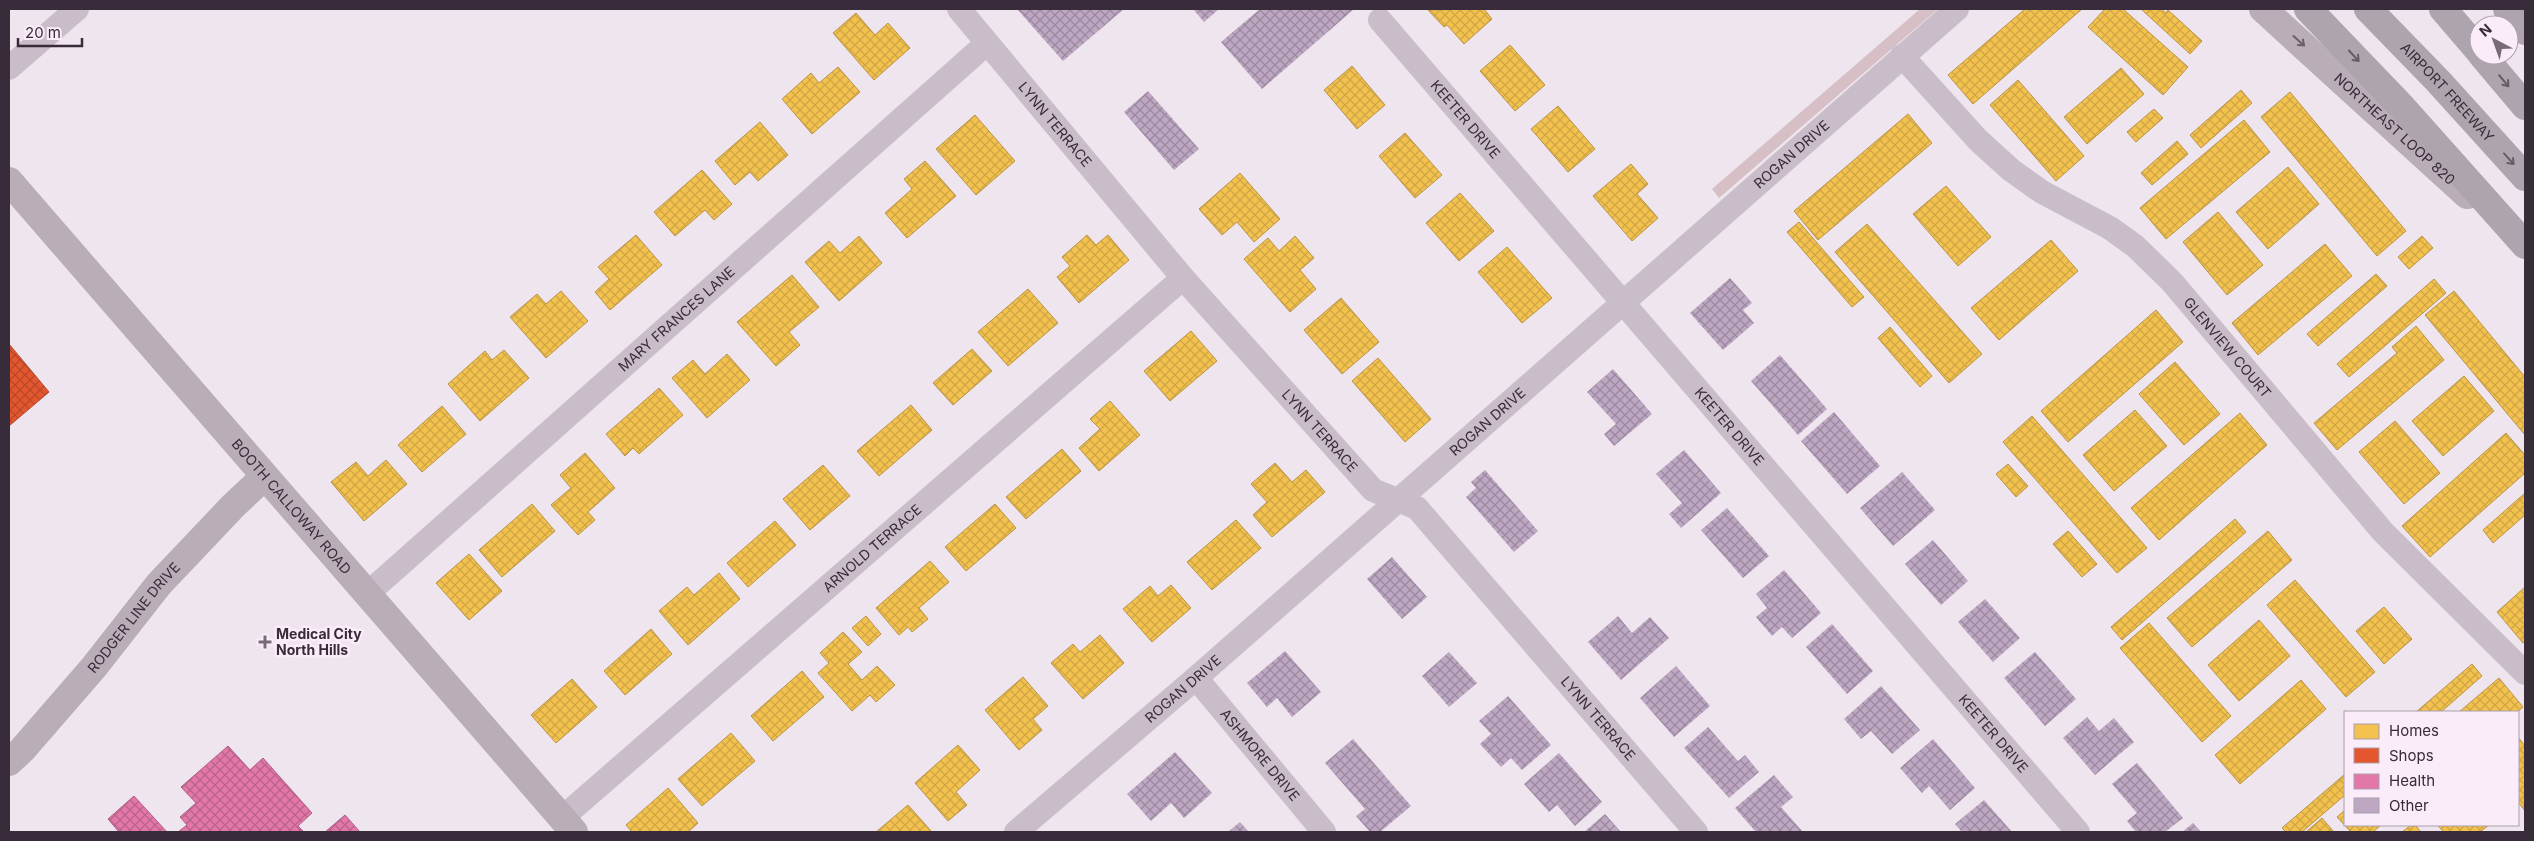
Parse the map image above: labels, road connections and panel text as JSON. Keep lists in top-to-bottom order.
{
  "streets": {
    "highway": ["AIRPORT FREEWAY"],
    "street": [
      "KEETER DRIVE",
      "LYNN TERRACE",
      "NORTHEAST LOOP 820",
      "ROGAN DRIVE",
      "MARY FRANCES LANE",
      "GLENVIEW COURT",
      "BOOTH CALLOWAY ROAD",
      "ARNOLD TERRACE",
      "RODGER LINE DRIVE",
      "ASHMORE DRIVE"
    ]
  },
  "crossings": [
    ["KEETER DRIVE", "ROGAN DRIVE"],
    ["LYNN TERRACE", "ROGAN DRIVE"],
    ["LYNN TERRACE", "MARY FRANCES LANE"],
    ["LYNN TERRACE", "ARNOLD TERRACE"],
    ["ROGAN DRIVE", "GLENVIEW COURT"],
    ["ROGAN DRIVE", "ASHMORE DRIVE"],
    ["MARY FRANCES LANE", "BOOTH CALLOWAY ROAD"],
    ["BOOTH CALLOWAY ROAD", "ARNOLD TERRACE"],
    ["BOOTH CALLOWAY ROAD", "RODGER LINE DRIVE"]
  ],
  "one_way": ["NORTHEAST LOOP 820"],
  "places": {
    "health": ["Medical City North Hills"]
  },
  "legend": [
    "Homes",
    "Shops",
    "Health",
    "Other"
  ],
  "scale_bar": "20 m",
  "north": "top left"
}
